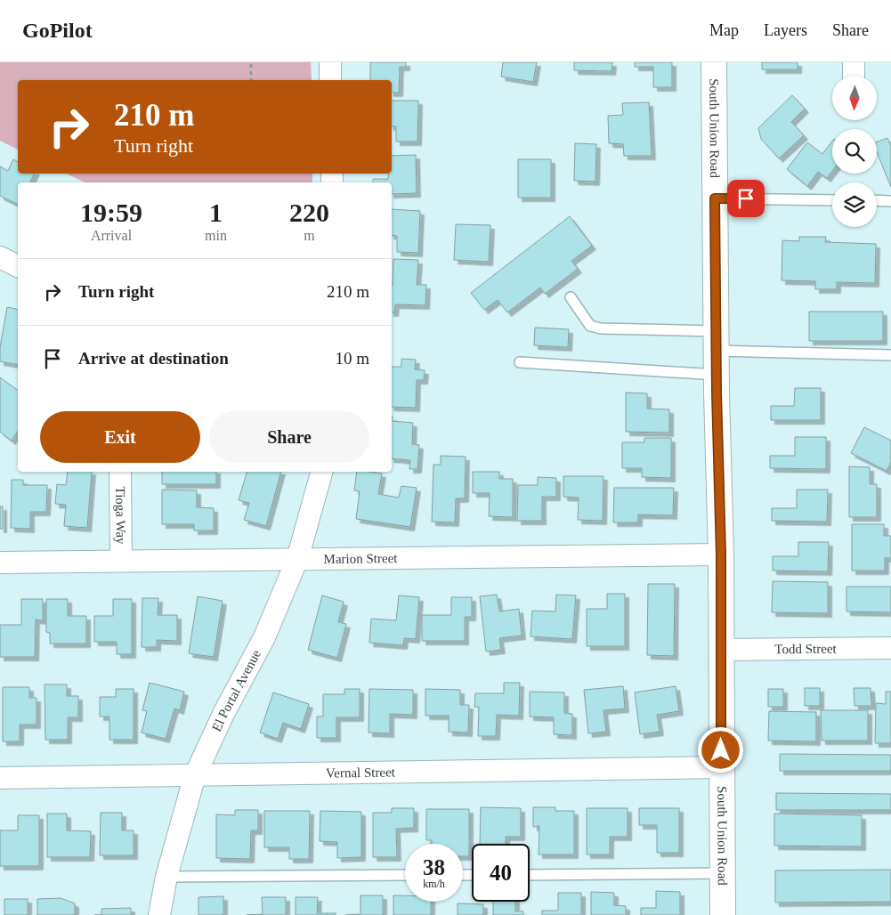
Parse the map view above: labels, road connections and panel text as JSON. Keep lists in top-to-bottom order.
{
  "streets": {
    "street": [
      "South Union Road",
      "Tioga Way",
      "Marion Street",
      "Todd Street",
      "El Portal Avenue",
      "Vernal Street"
    ]
  },
  "crossings": [
    ["South Union Road", "Marion Street"],
    ["South Union Road", "Todd Street"],
    ["South Union Road", "Vernal Street"],
    ["Tioga Way", "Marion Street"],
    ["Marion Street", "El Portal Avenue"],
    ["El Portal Avenue", "Vernal Street"]
  ],
  "north": "bottom",
  "page": {
    "header": "GoPilot",
    "nav": ["Map", "Layers", "Share"],
    "turn": ["210 m", "Turn right"],
    "eta": [
      "19:59",
      "Arrival",
      "1",
      "min",
      "220",
      "m"
    ],
    "list": [
      {
        "name": "Turn right",
        "value": "210 m"
      },
      {
        "name": "Arrive at destination",
        "value": "10 m"
      }
    ],
    "buttons": ["Exit", "Share"],
    "speed": "38 km/h",
    "limit": "40"
  }
}
